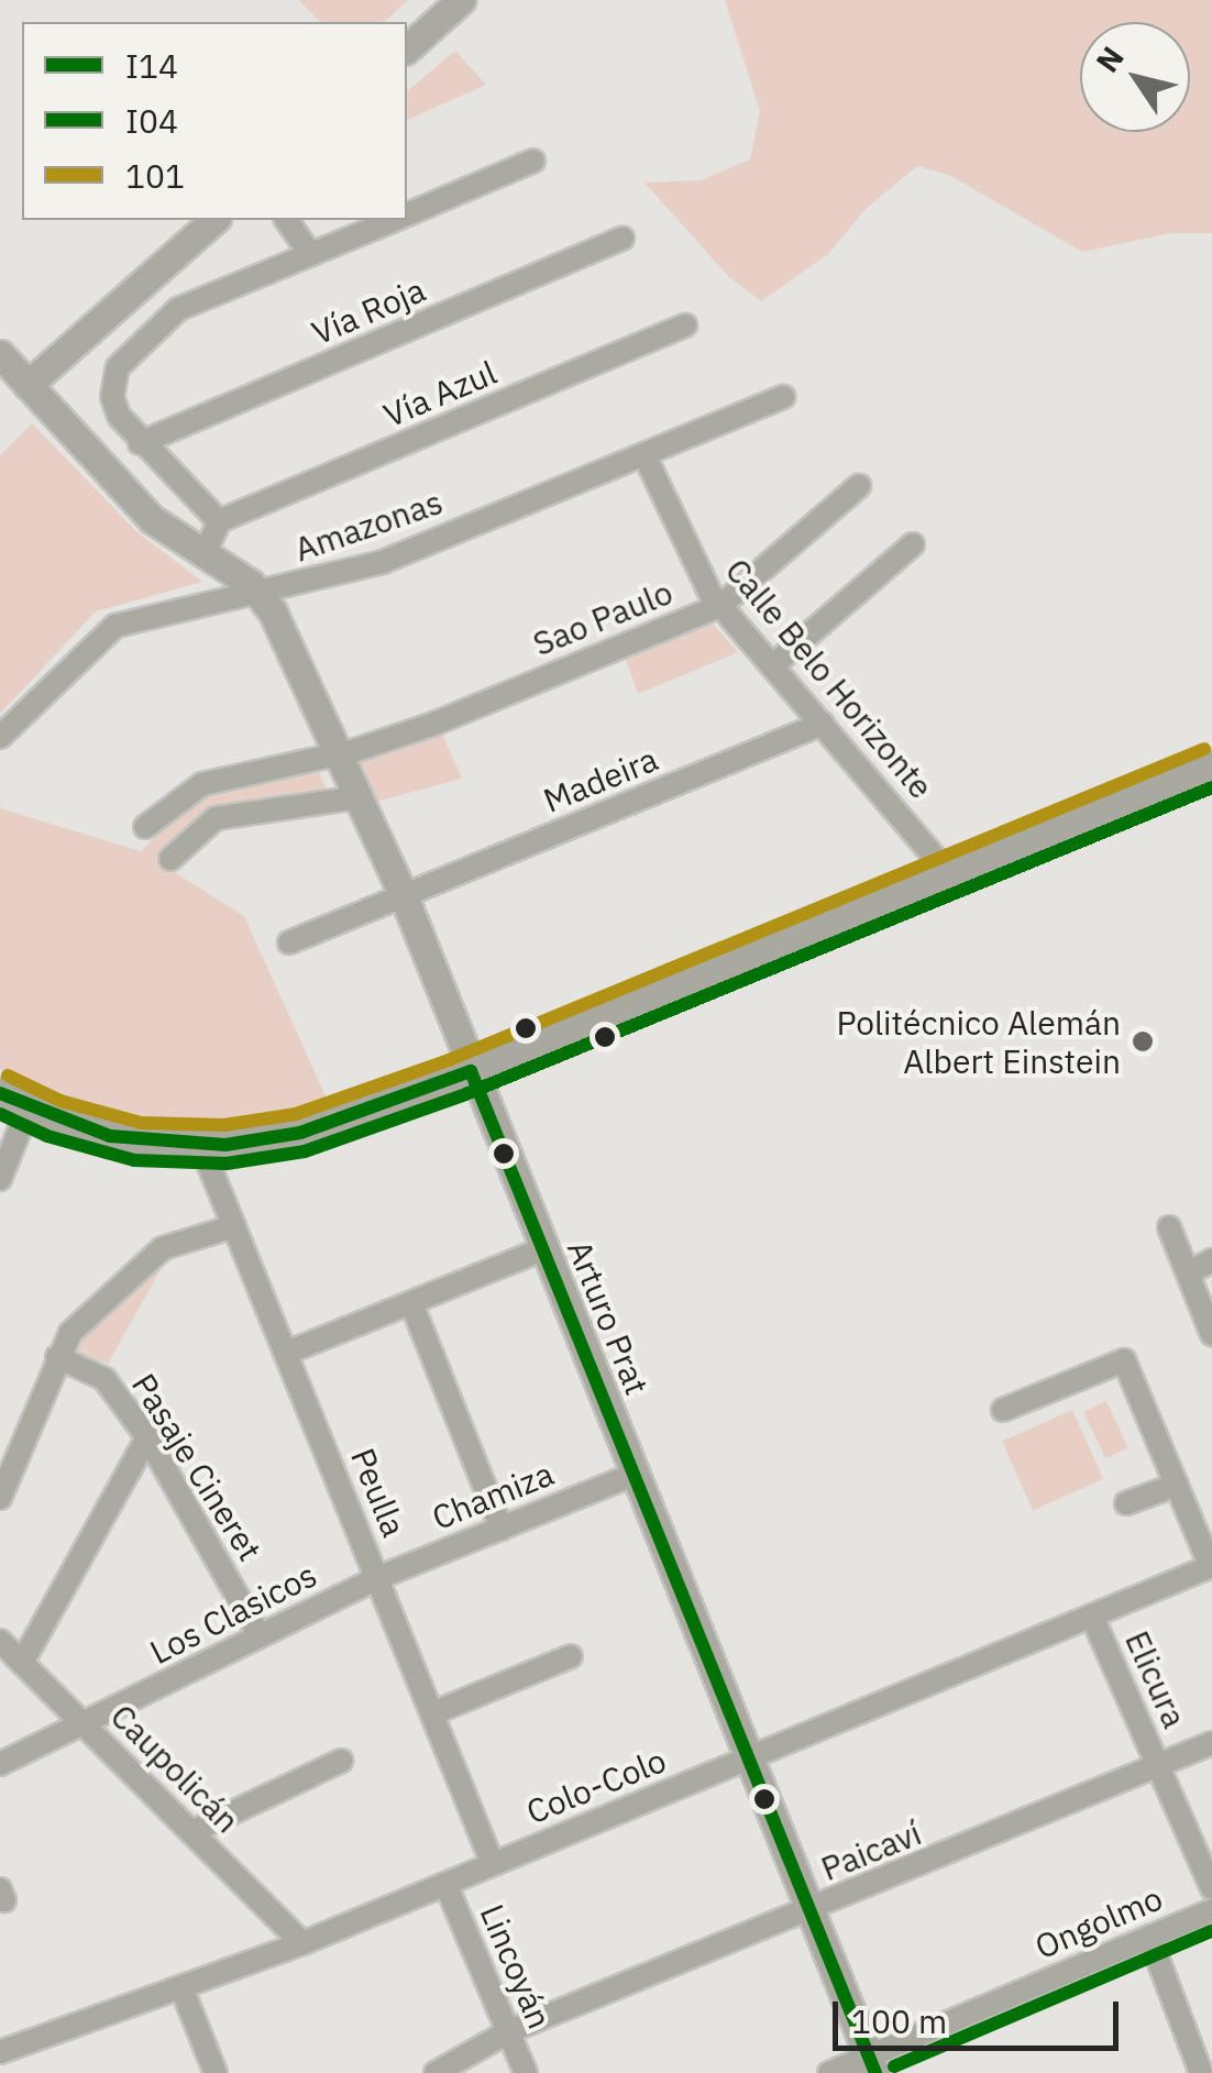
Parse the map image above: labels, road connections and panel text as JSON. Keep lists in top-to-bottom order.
{
  "streets": {
    "street": [
      "Vía Roja",
      "Vía Azul",
      "Amazonas",
      "Sao Paulo",
      "Calle Belo Horizonte",
      "Madeira",
      "Arturo Prat",
      "Pasaje Cineret",
      "Peulla",
      "Chamiza",
      "Los Clasicos",
      "Elicura",
      "Caupolicán",
      "Colo-Colo",
      "Paicaví",
      "Ongolmo",
      "Lincoyán"
    ]
  },
  "crossings": [
    ["Amazonas", "Calle Belo Horizonte"],
    ["Amazonas", "Arturo Prat"],
    ["Sao Paulo", "Calle Belo Horizonte"],
    ["Sao Paulo", "Arturo Prat"],
    ["Calle Belo Horizonte", "Madeira"],
    ["Madeira", "Arturo Prat"],
    ["Arturo Prat", "Chamiza"],
    ["Arturo Prat", "Colo-Colo"],
    ["Arturo Prat", "Paicaví"],
    ["Arturo Prat", "Ongolmo"],
    ["Pasaje Cineret", "Los Clasicos"],
    ["Peulla", "Chamiza"],
    ["Peulla", "Los Clasicos"],
    ["Peulla", "Colo-Colo"],
    ["Chamiza", "Los Clasicos"],
    ["Los Clasicos", "Caupolicán"],
    ["Elicura", "Colo-Colo"],
    ["Elicura", "Paicaví"],
    ["Caupolicán", "Colo-Colo"],
    ["Colo-Colo", "Lincoyán"],
    ["Paicaví", "Lincoyán"]
  ],
  "places": ["Politécnico Alemán Albert Einstein"],
  "lines": ["transit line 101", "transit line I04", "transit line I14"],
  "legend": ["I14", "I04", "101"],
  "scale_bar": "100 m",
  "north": "top left"
}
